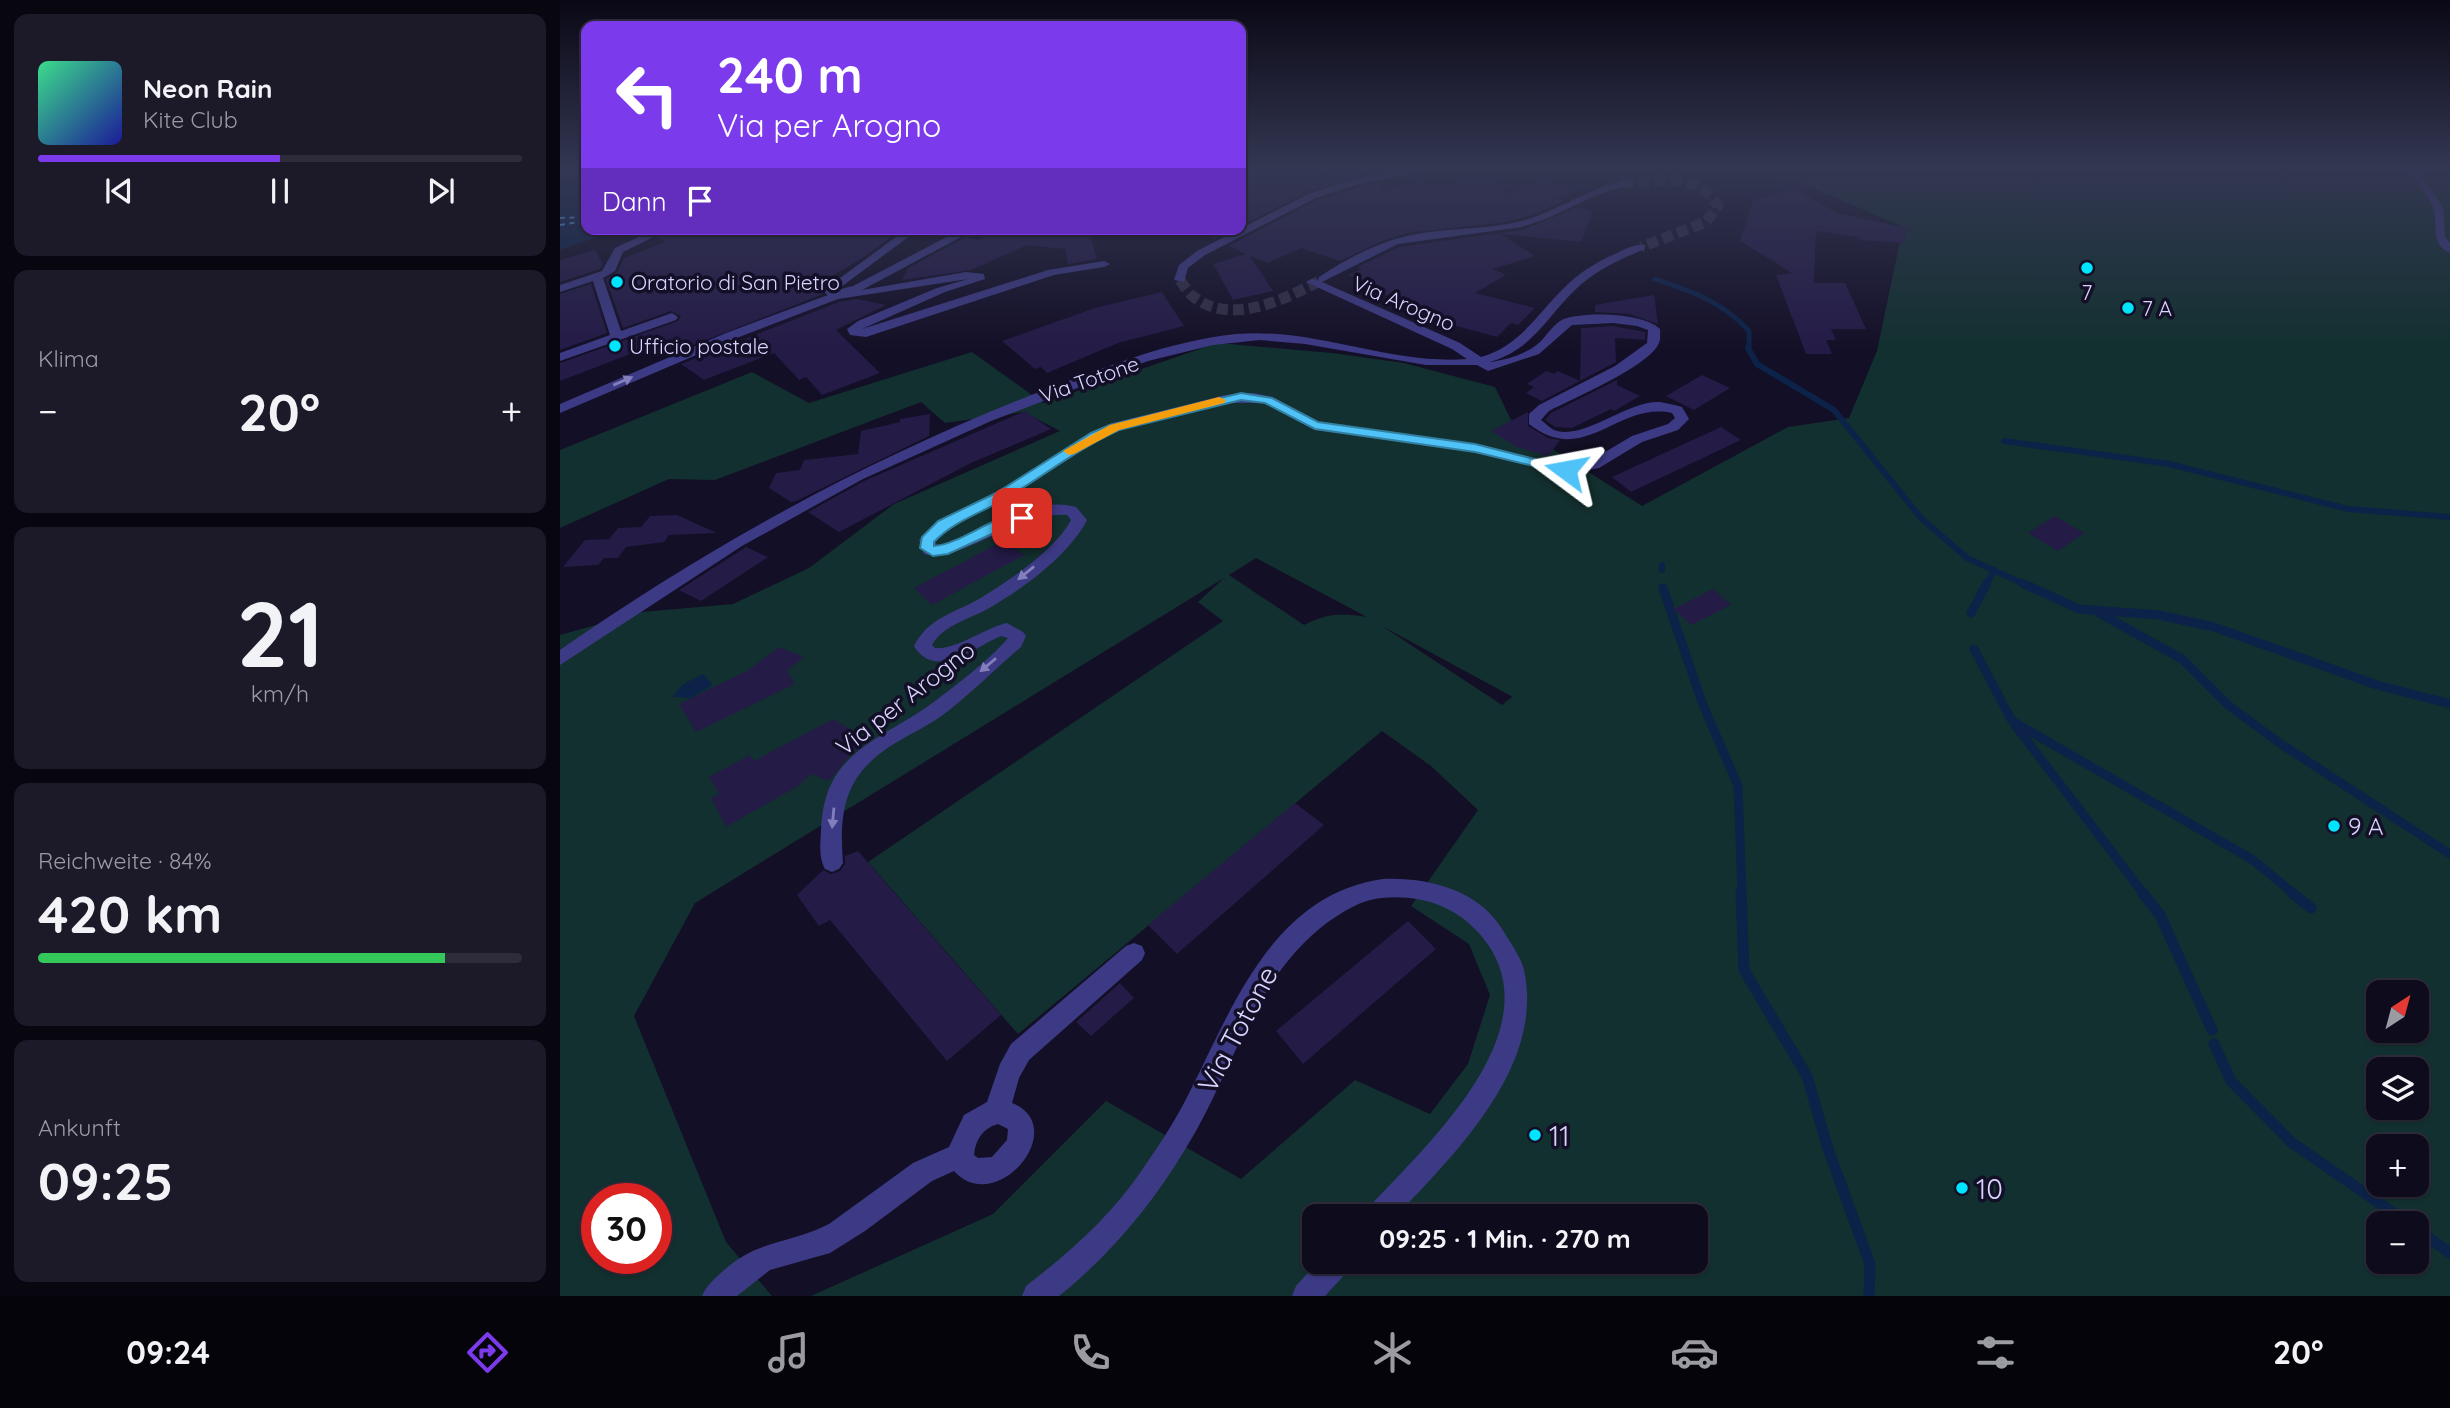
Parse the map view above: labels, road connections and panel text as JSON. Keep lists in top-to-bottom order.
{
  "streets": {
    "street": ["Via Arogno", "Via Totone", "Via per Arogno"]
  },
  "crossings": [
    ["Via Arogno", "Via Totone"],
    ["Via Arogno", "Via per Arogno"],
    ["Via Totone", "Via per Arogno"]
  ],
  "places": [
    "7",
    "Oratorio di San Pietro",
    "7 A",
    "Ufficio postale",
    "9 A",
    "11",
    "10"
  ],
  "north": "top right",
  "page": {
    "turn": ["240 m", "Via per Arogno"],
    "song": ["Neon Rain", "Kite Club"],
    "then": "Dann",
    "tile": [
      "Klima",
      ["21", "km/h"],
      ["Reichweite · 84%", "420 km"],
      ["Ankunft", "09:25"]
    ],
    "heat": ["−", "20°", "+"],
    "map_buttons": ["+", "−"],
    "limit": "30",
    "trip": "09:25 · 1 Min. · 270 m",
    "tabs": ["09:24", "20°"]
  }
}
